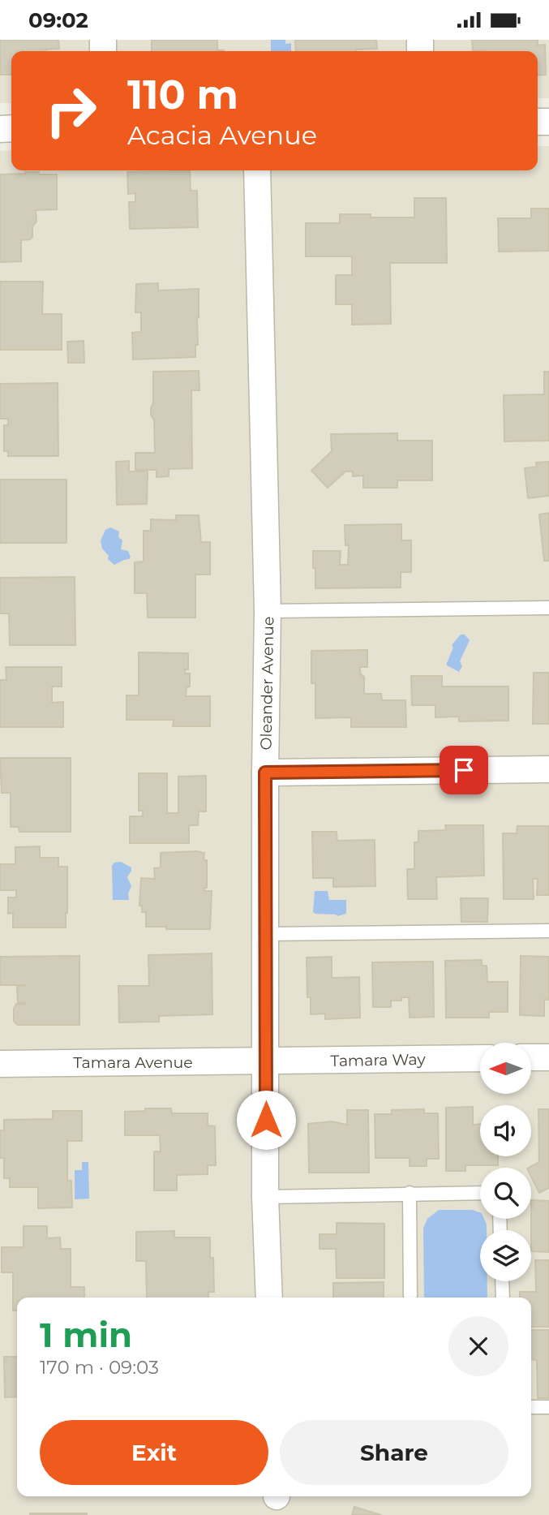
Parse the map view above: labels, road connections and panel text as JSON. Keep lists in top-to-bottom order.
{
  "streets": {
    "street": ["Oleander Avenue", "Tamara Way", "Tamara Avenue"]
  },
  "crossings": [
    ["Oleander Avenue", "Tamara Way"],
    ["Oleander Avenue", "Tamara Avenue"],
    ["Tamara Way", "Tamara Avenue"]
  ],
  "north": "left",
  "page": {
    "status": "09:02",
    "turn": ["110 m", "Acacia Avenue"],
    "heading": ["1 min", "170 m · 09:03"],
    "buttons": ["Exit", "Share"]
  }
}
